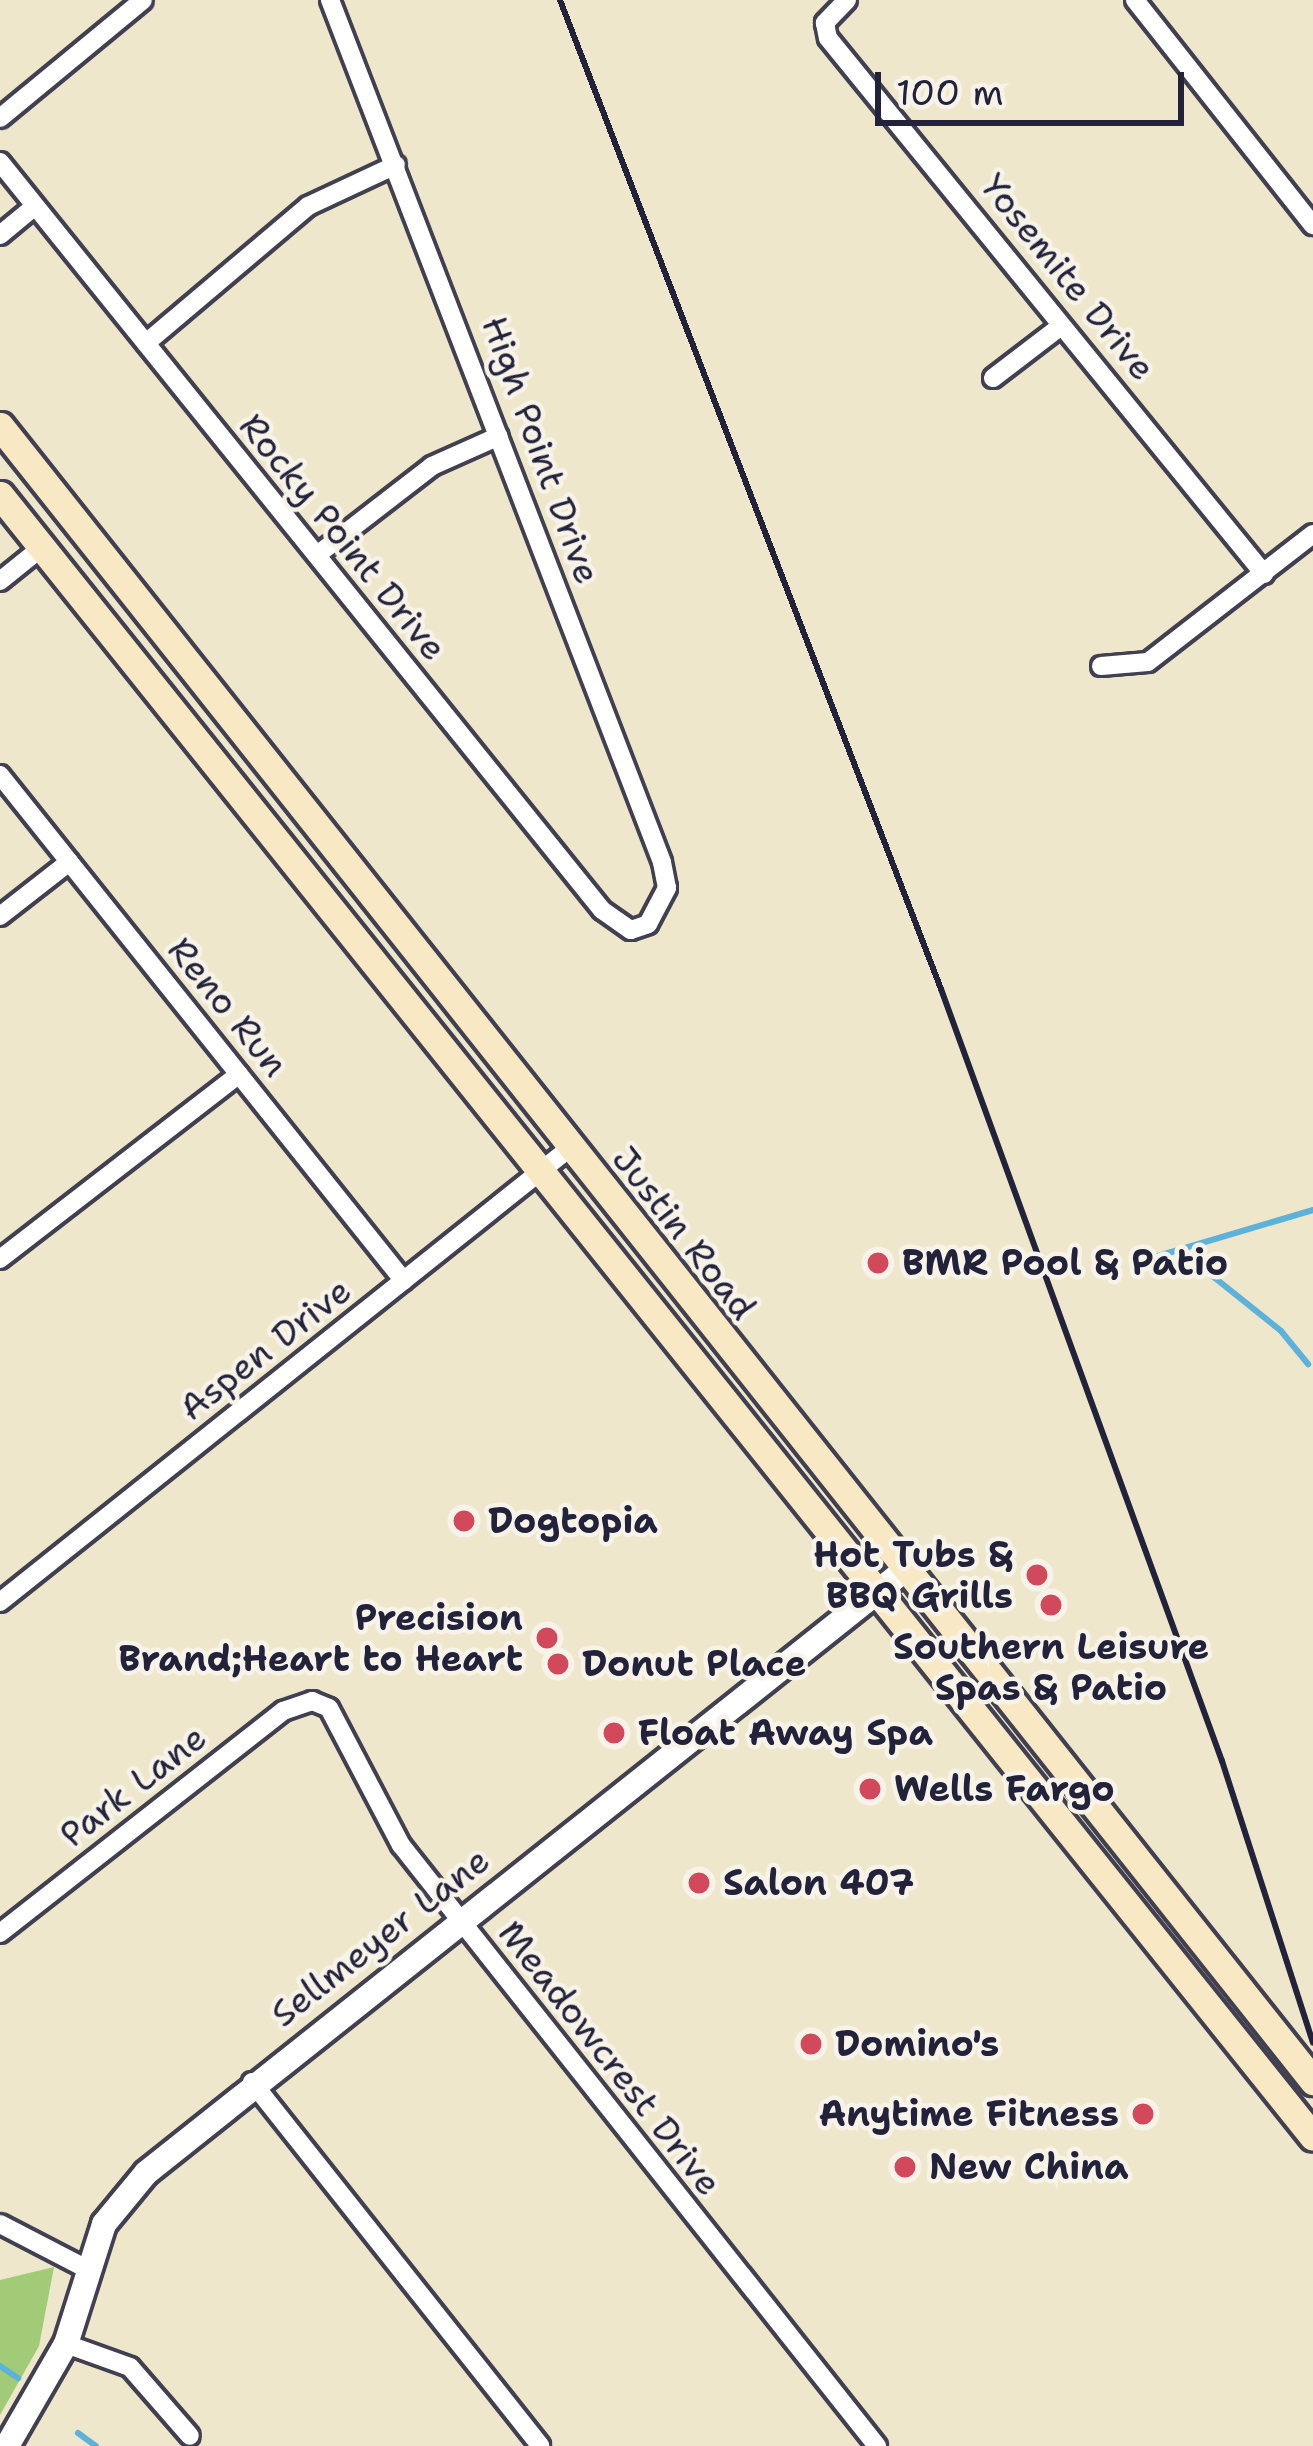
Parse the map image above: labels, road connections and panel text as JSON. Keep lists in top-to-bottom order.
{
  "streets": {
    "main road": ["Justin Road"],
    "street": [
      "Yosemite Drive",
      "High Point Drive",
      "Rocky Point Drive",
      "Reno Run",
      "Aspen Drive",
      "Park Lane",
      "Sellmeyer Lane",
      "Meadowcrest Drive"
    ]
  },
  "crossings": [
    ["High Point Drive", "Rocky Point Drive"],
    ["Reno Run", "Aspen Drive"],
    ["Justin Road", "Aspen Drive"],
    ["Justin Road", "Sellmeyer Lane"],
    ["Park Lane", "Meadowcrest Drive"],
    ["Sellmeyer Lane", "Meadowcrest Drive"]
  ],
  "places": [
    "BMR Pool & Patio",
    "Dogtopia",
    "Hot Tubs & BBQ Grills",
    "Southern Leisure Spas & Patio",
    "Precision Brand;Heart to Heart",
    "Donut Place",
    "Float Away Spa",
    "Wells Fargo",
    "Salon 407",
    "Domino's",
    "Anytime Fitness",
    "New China"
  ],
  "scale_bar": "100 m"
}
